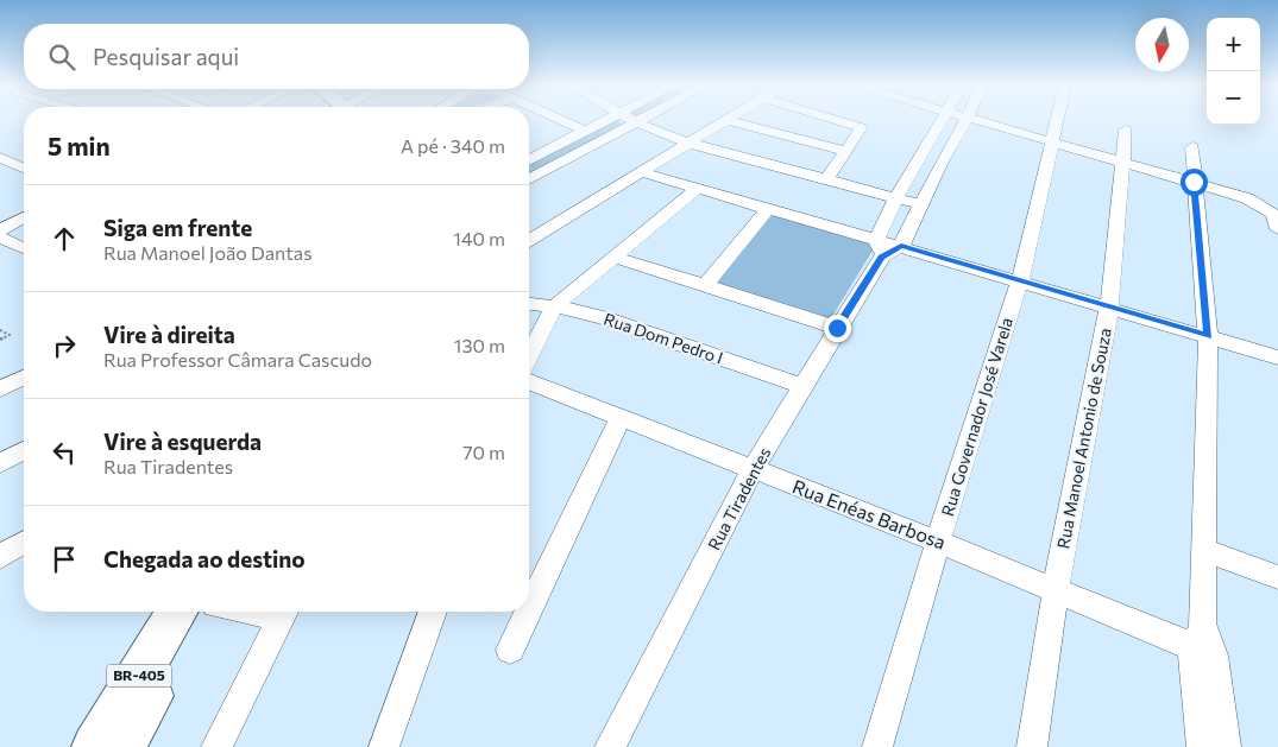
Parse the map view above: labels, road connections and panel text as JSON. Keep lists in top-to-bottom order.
{
  "streets": {
    "highway": ["BR-405"],
    "street": [
      "Rua Dom Pedro I",
      "Rua Governador José Varela",
      "Rua Manoel Antonio de Souza",
      "Rua Tiradentes",
      "Rua Enéas Barbosa"
    ]
  },
  "crossings": [
    ["Rua Dom Pedro I", "Rua Tiradentes"],
    ["Rua Governador José Varela", "Rua Enéas Barbosa"],
    ["Rua Manoel Antonio de Souza", "Rua Enéas Barbosa"],
    ["Rua Tiradentes", "Rua Enéas Barbosa"]
  ],
  "north": "bottom",
  "page": {
    "map_buttons": ["+", "−"],
    "search": "Pesquisar aqui",
    "heading": ["5 min", "A pé · 340 m"],
    "list": [
      ["Siga em frente", "Rua Manoel João Dantas", "140 m"],
      ["Vire à direita", "Rua Professor Câmara Cascudo", "130 m"],
      ["Vire à esquerda", "Rua Tiradentes", "70 m"],
      "Chegada ao destino"
    ]
  }
}
